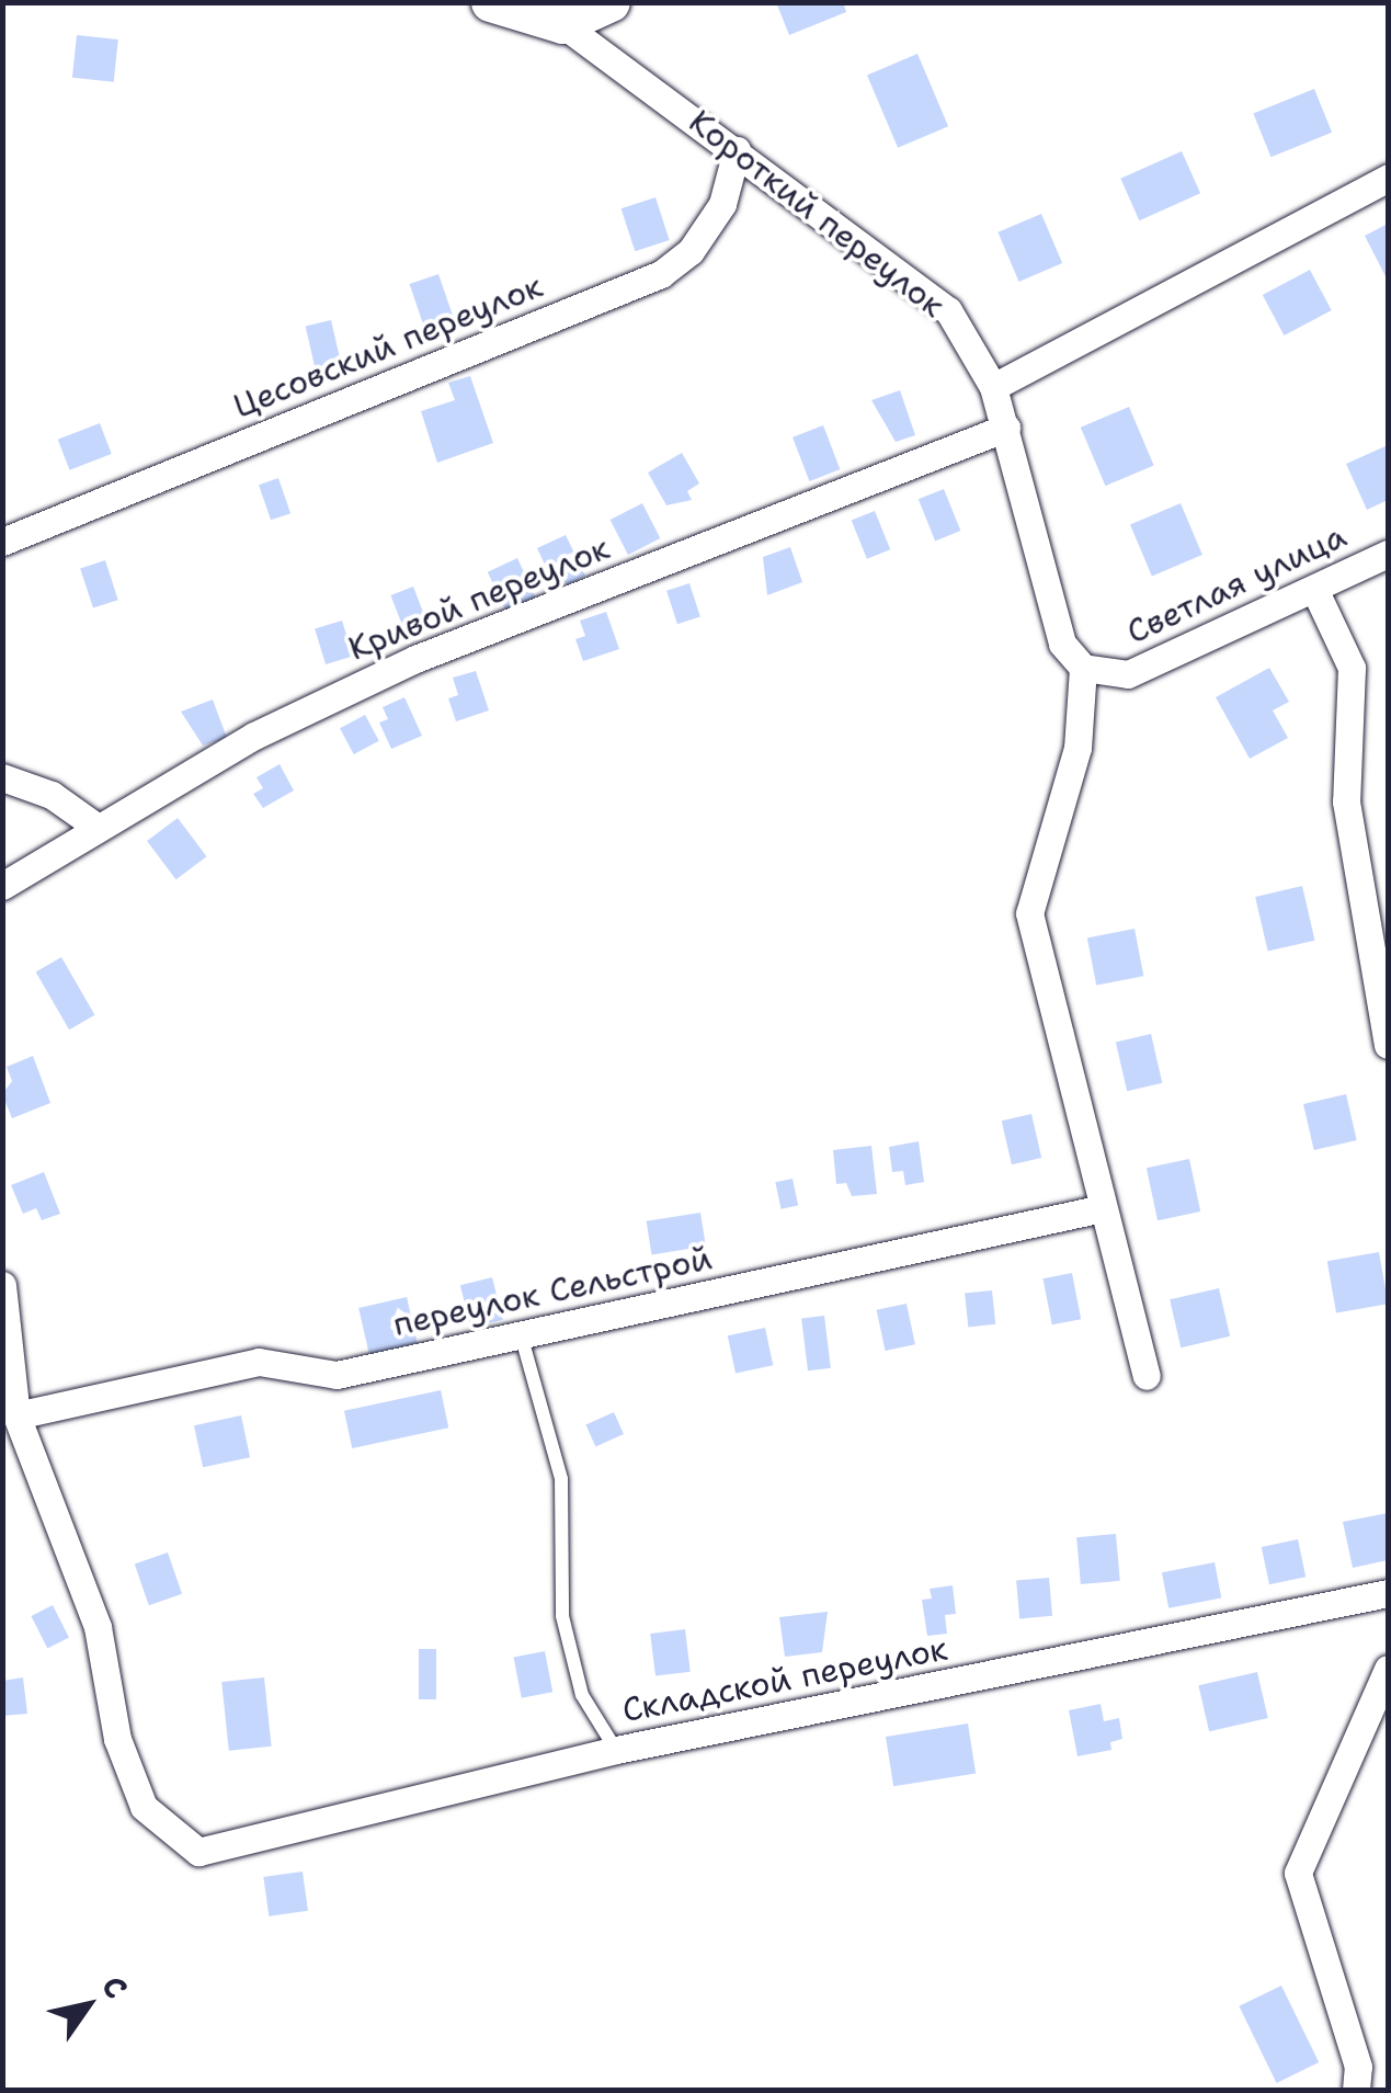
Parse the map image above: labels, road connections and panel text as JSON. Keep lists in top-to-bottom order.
{
  "streets": {
    "street": [
      "Короткий переулок",
      "Цесовский переулок",
      "Светлая улица",
      "Кривой переулок",
      "переулок Сельстрой",
      "Складской переулок"
    ]
  },
  "crossings": [
    ["Короткий переулок", "Цесовский переулок"],
    ["переулок Сельстрой", "Складской переулок"]
  ],
  "north": "top right"
}
